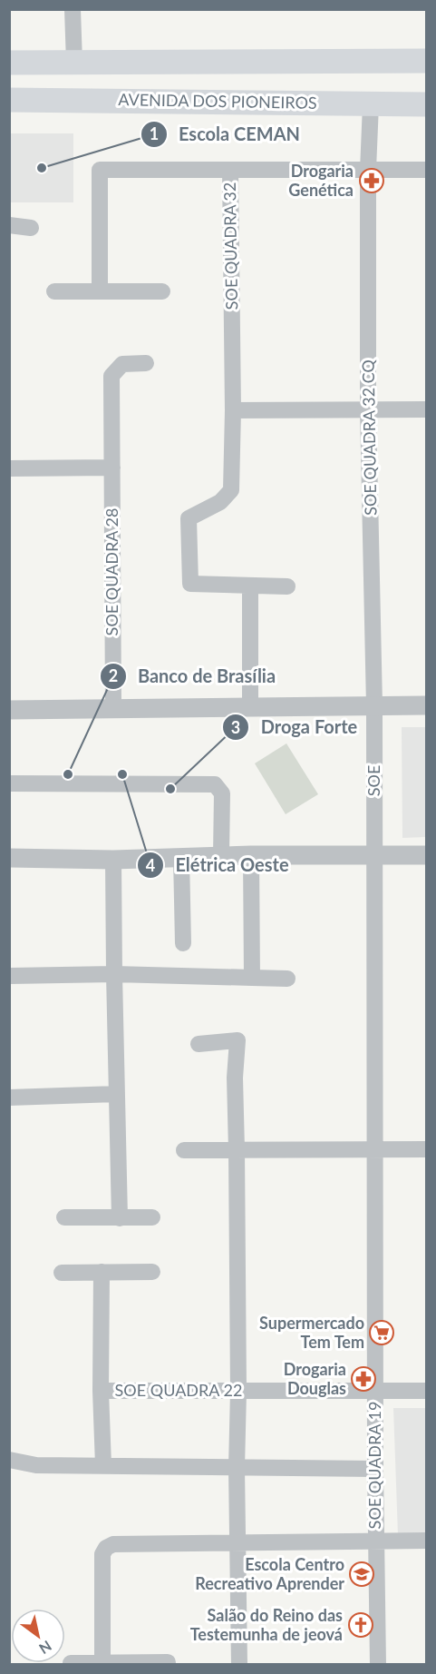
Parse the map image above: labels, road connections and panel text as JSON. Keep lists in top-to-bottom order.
{
  "streets": {
    "main road": ["AVENIDA DOS PIONEIROS"],
    "street": [
      "SOE QUADRA 32",
      "SOE QUADRA 32 CQ",
      "SOE QUADRA 28",
      "SOE",
      "SOE QUADRA 22",
      "SOE QUADRA 19"
    ]
  },
  "crossings": [
    ["AVENIDA DOS PIONEIROS", "SOE QUADRA 32 CQ"],
    ["SOE QUADRA 32 CQ", "SOE"],
    ["SOE", "SOE QUADRA 19"],
    ["SOE QUADRA 22", "SOE QUADRA 19"]
  ],
  "places": {
    "other": [
      "Escola CEMAN",
      "Banco de Brasília",
      "Elétrica Oeste",
      "Droga Forte"
    ],
    "pharmacy": ["Drogaria Genética", "Drogaria Douglas"],
    "supermarket": ["Supermercado Tem Tem"],
    "school or university": ["Escola Centro Recreativo Aprender"],
    "church": ["Salão do Reino das Testemunha de jeová"]
  },
  "north": "bottom right"
}
